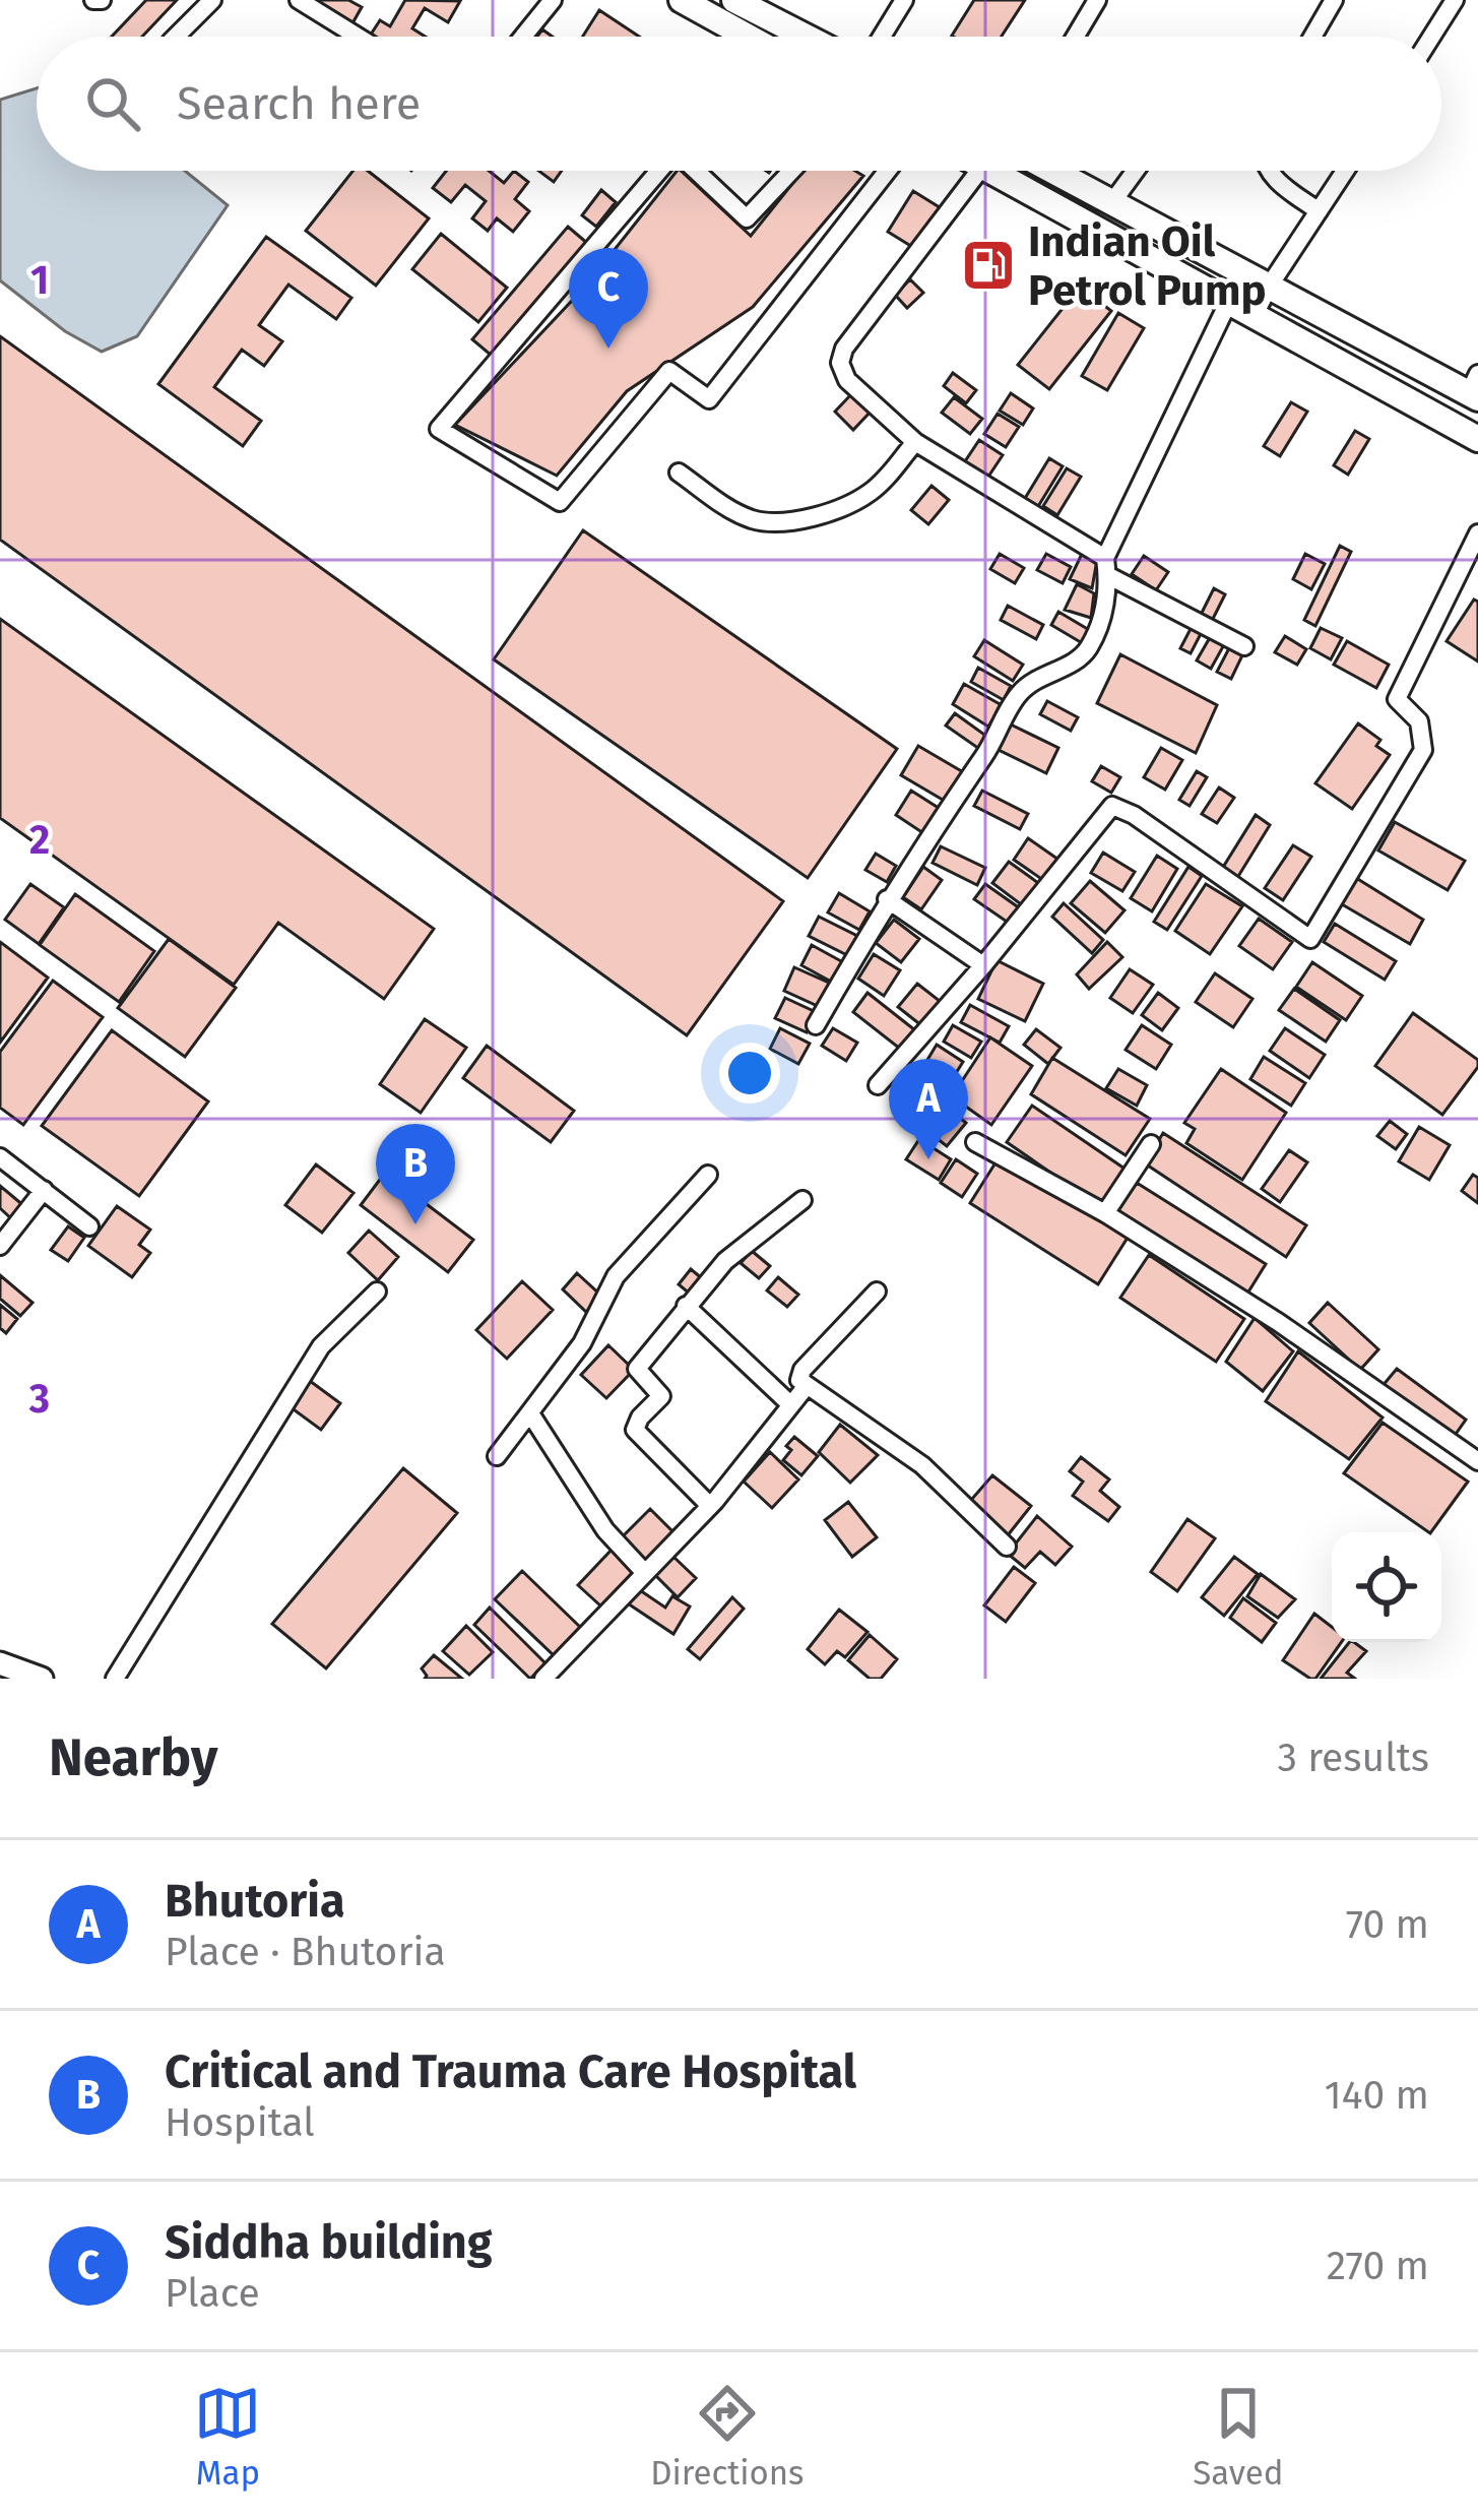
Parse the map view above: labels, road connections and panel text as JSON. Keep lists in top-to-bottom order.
{
  "places": {
    "fuel station": ["Indian Oil Petrol Pump"]
  },
  "page": {
    "search": "Search here",
    "pins": ["C", "A", "B"],
    "heading": ["Nearby", "3 results"],
    "list": [
      {
        "mark": "A",
        "name": "Bhutoria",
        "note": "Place · Bhutoria",
        "value": "70 m"
      },
      {
        "mark": "B",
        "name": "Critical and Trauma Care Hospital",
        "note": "Hospital",
        "value": "140 m"
      },
      {
        "mark": "C",
        "name": "Siddha building",
        "note": "Place",
        "value": "270 m"
      }
    ],
    "nav": ["Map", "Directions", "Saved"]
  },
  "grid": {
    "rows": ["1", "2", "3"]
  }
}
